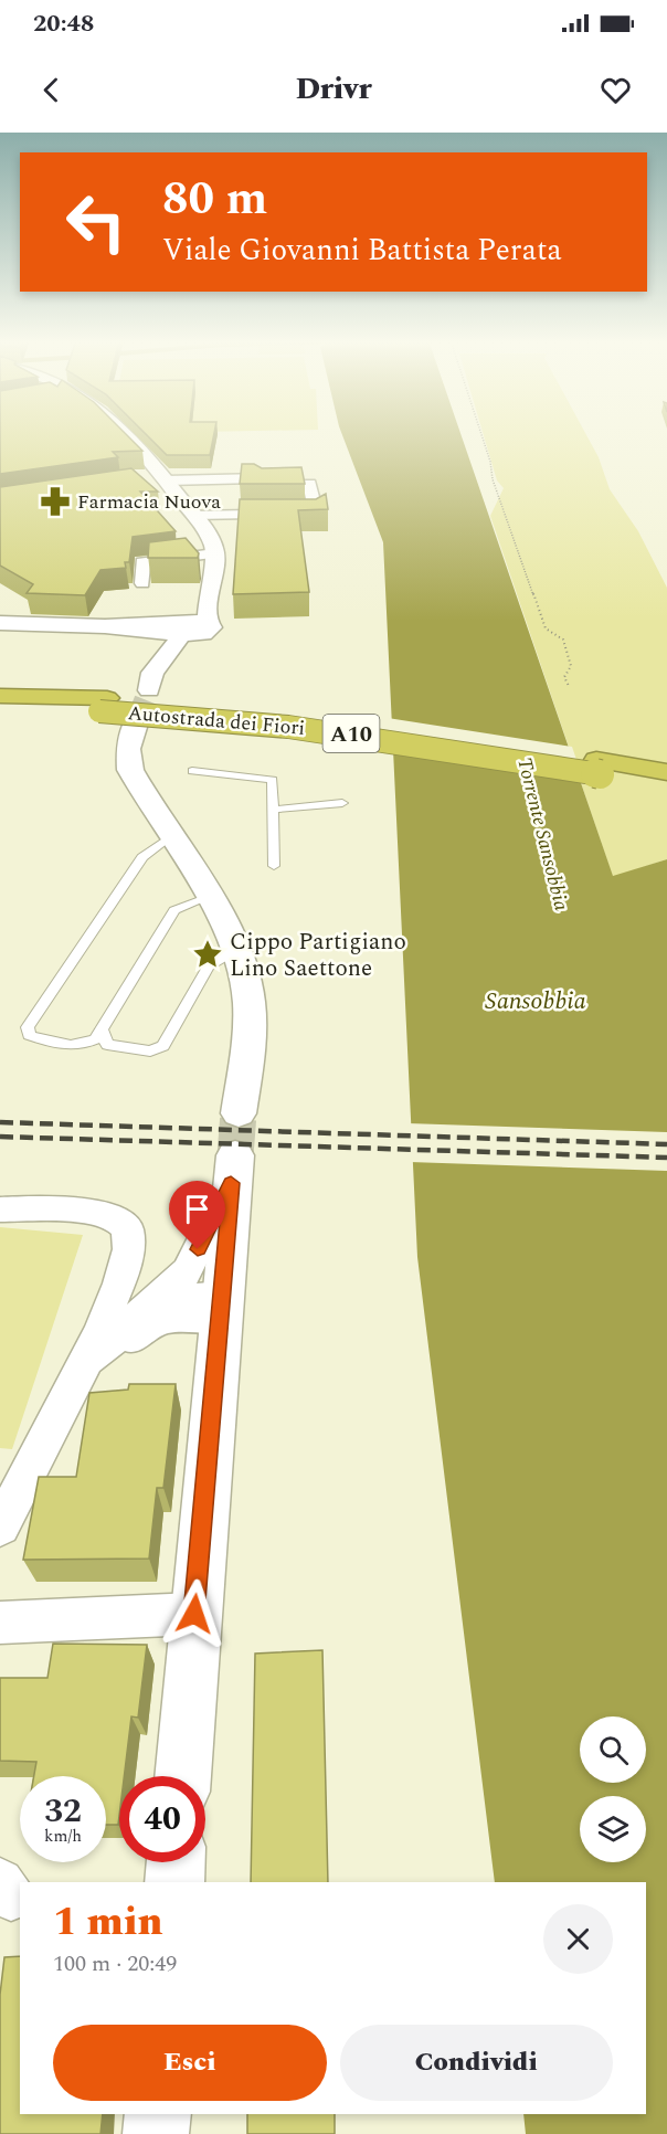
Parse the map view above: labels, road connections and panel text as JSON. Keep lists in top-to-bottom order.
{
  "streets": {
    "highway": ["Autostrada dei Fiori", "A10"]
  },
  "water": ["Torrente Sansobbia", "Sansobbia"],
  "places": {
    "pharmacy": ["Farmacia Nuova"],
    "place": ["Cippo Partigiano Lino Saettone"]
  },
  "page": {
    "status": "20:48",
    "header": "Drivr",
    "turn": ["80 m", "Viale Giovanni Battista Perata"],
    "speed": "32 km/h",
    "limit": "40",
    "heading": ["1 min", "100 m · 20:49"],
    "buttons": ["Esci", "Condividi"]
  }
}
